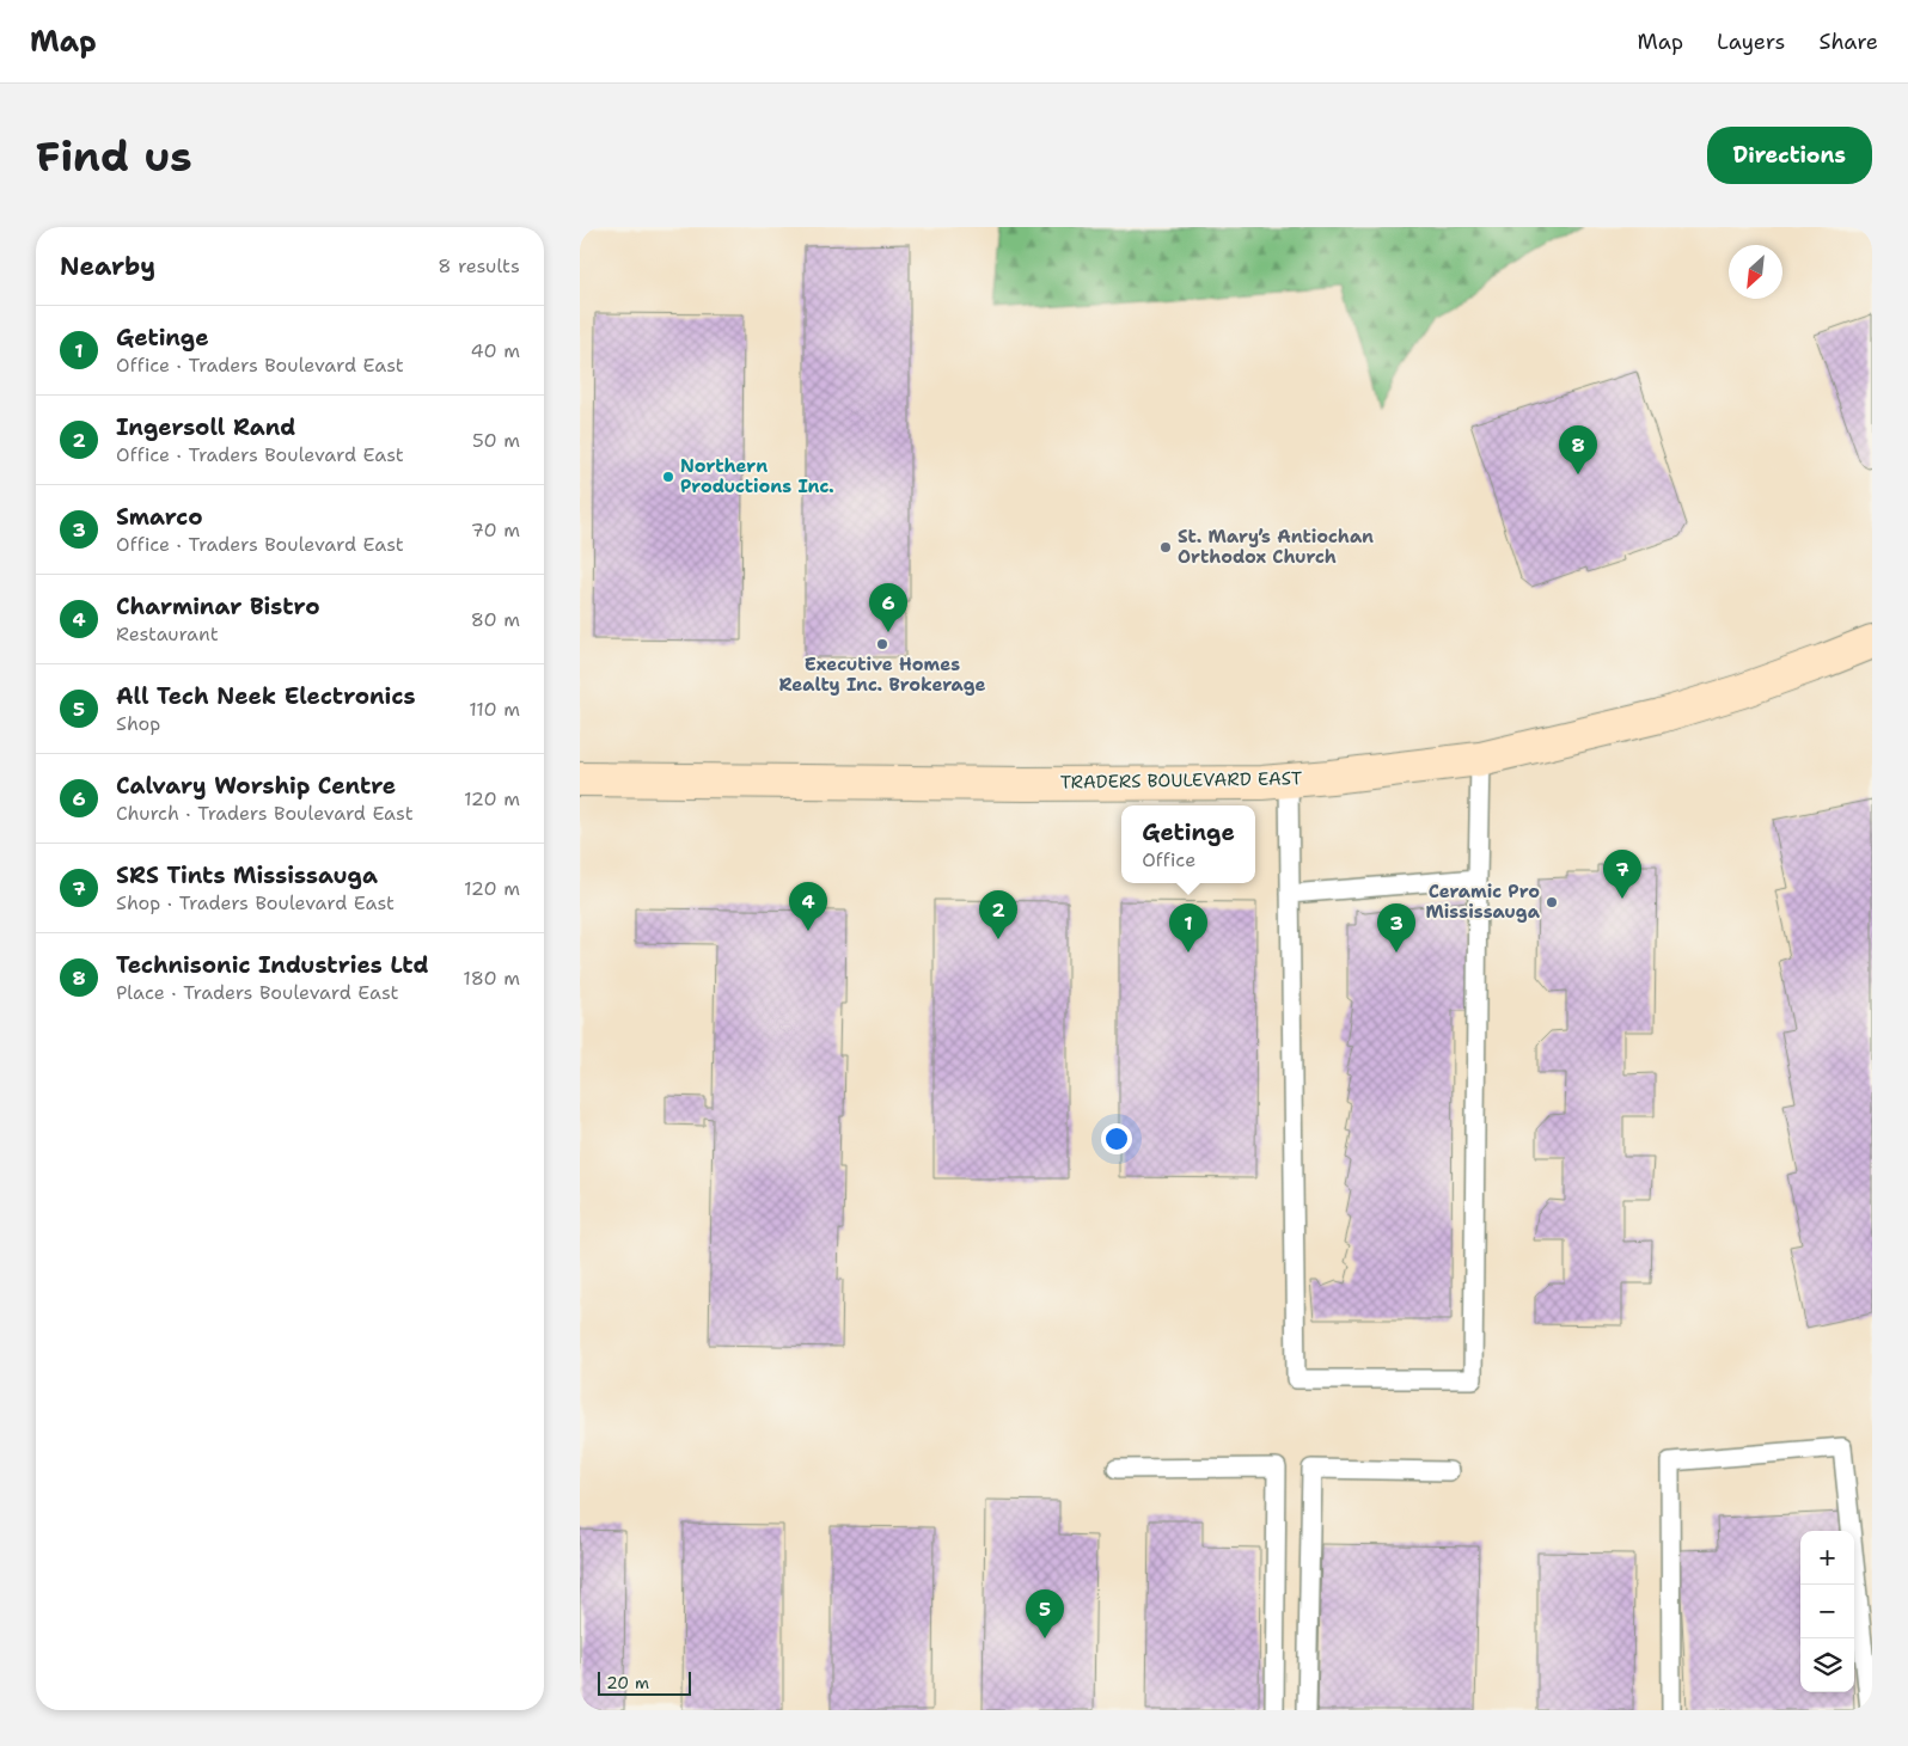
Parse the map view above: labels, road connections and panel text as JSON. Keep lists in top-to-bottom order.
{
  "streets": {
    "street": ["TRADERS BOULEVARD EAST"]
  },
  "places": [
    "Northern Productions Inc.",
    "St. Mary’s Antiochan Orthodox Church",
    "Executive Homes Realty Inc. Brokerage",
    "Ceramic Pro Mississauga"
  ],
  "scale_bar": "20 m",
  "north": "bottom left",
  "page": {
    "header": "Map",
    "nav": ["Map", "Layers", "Share"],
    "buttons": "Directions",
    "title": "Find us",
    "heading": ["Nearby", "8 results"],
    "list": [
      {
        "mark": "1",
        "name": "Getinge",
        "note": "Office · Traders Boulevard East",
        "value": "40 m"
      },
      {
        "mark": "2",
        "name": "Ingersoll Rand",
        "note": "Office · Traders Boulevard East",
        "value": "50 m"
      },
      {
        "mark": "3",
        "name": "Smarco",
        "note": "Office · Traders Boulevard East",
        "value": "70 m"
      },
      {
        "mark": "4",
        "name": "Charminar Bistro",
        "note": "Restaurant",
        "value": "80 m"
      },
      {
        "mark": "5",
        "name": "All Tech Neek Electronics",
        "note": "Shop",
        "value": "110 m"
      },
      {
        "mark": "6",
        "name": "Calvary Worship Centre",
        "note": "Church · Traders Boulevard East",
        "value": "120 m"
      },
      {
        "mark": "7",
        "name": "SRS Tints Mississauga",
        "note": "Shop · Traders Boulevard East",
        "value": "120 m"
      },
      {
        "mark": "8",
        "name": "Technisonic Industries Ltd",
        "note": "Place · Traders Boulevard East",
        "value": "180 m"
      }
    ],
    "pins": [
      "8",
      "6",
      "7",
      "4",
      "2",
      "1",
      "3",
      "5"
    ],
    "popup": ["Getinge", "Office"],
    "map_buttons": ["+", "−"],
    "scale": "20 m"
  }
}
